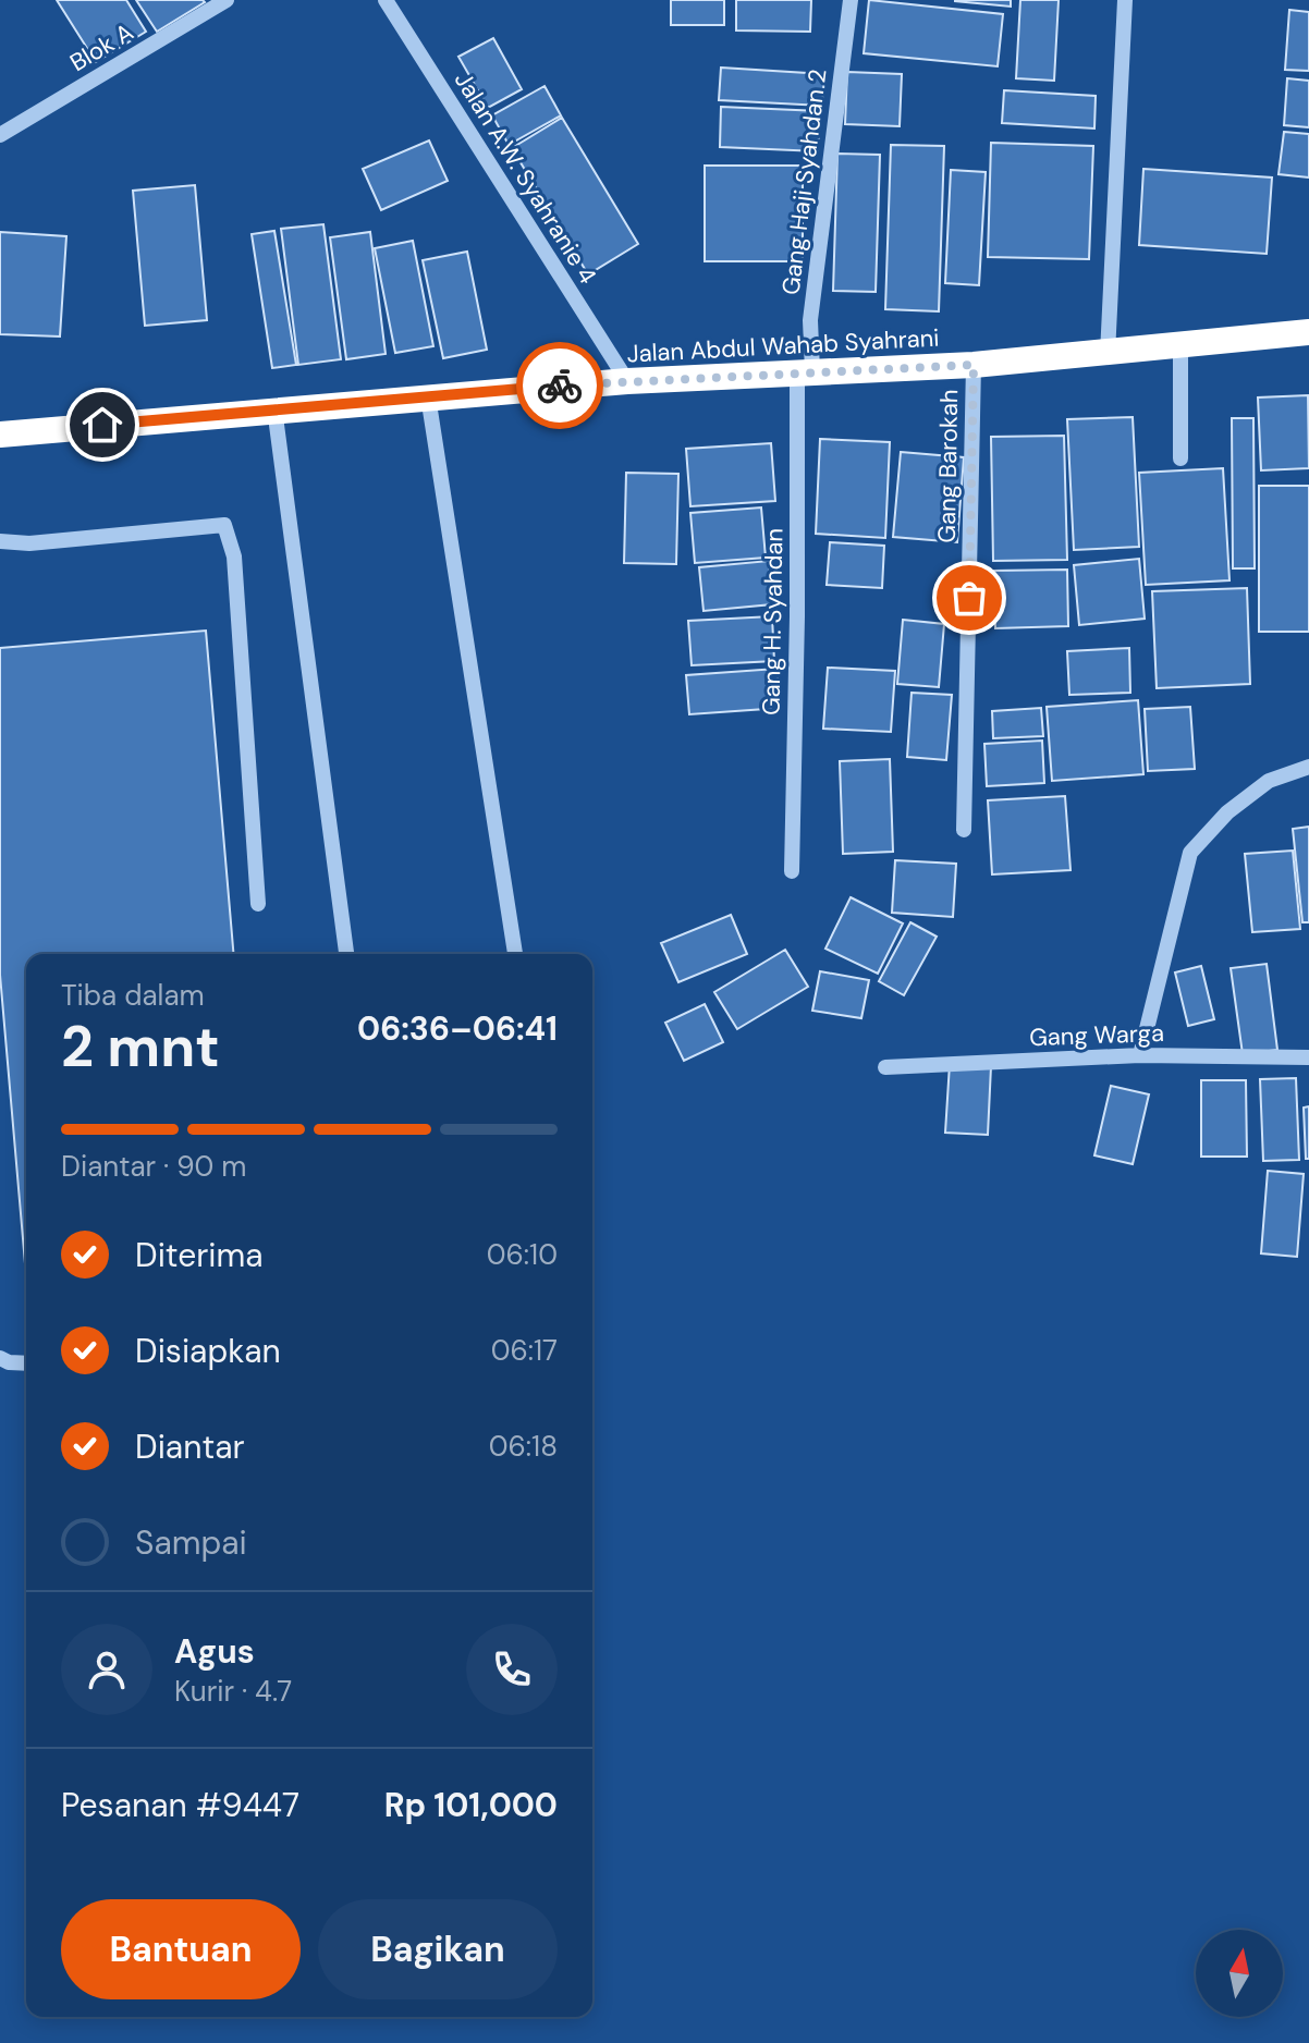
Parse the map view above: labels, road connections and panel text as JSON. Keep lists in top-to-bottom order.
{
  "streets": {
    "highway": ["Jalan Abdul Wahab Syahrani"],
    "street": [
      "Blok A",
      "Jalan A.W. Syahranie 4",
      "Gang Haji Syahdan 2",
      "Gang Barokah",
      "Gang H. Syahdan",
      "Gang Warga"
    ]
  },
  "crossings": [
    ["Jalan A.W. Syahranie 4", "Jalan Abdul Wahab Syahrani"],
    ["Gang Haji Syahdan 2", "Jalan Abdul Wahab Syahrani"],
    ["Gang Haji Syahdan 2", "Gang H. Syahdan"],
    ["Jalan Abdul Wahab Syahrani", "Gang Barokah"],
    ["Jalan Abdul Wahab Syahrani", "Gang H. Syahdan"]
  ],
  "north": "top",
  "page": {
    "heading": ["2 mnt", "Tiba dalam", "06:36–06:41"],
    "panel": [
      "Agus",
      "Kurir · 4.7",
      "Pesanan #9447",
      "Rp 101,000"
    ],
    "bar": "Diantar · 90 m",
    "list": [
      ["Diterima", "06:10"],
      ["Disiapkan", "06:17"],
      ["Diantar", "06:18"],
      "Sampai"
    ],
    "buttons": ["Bantuan", "Bagikan"]
  }
}
